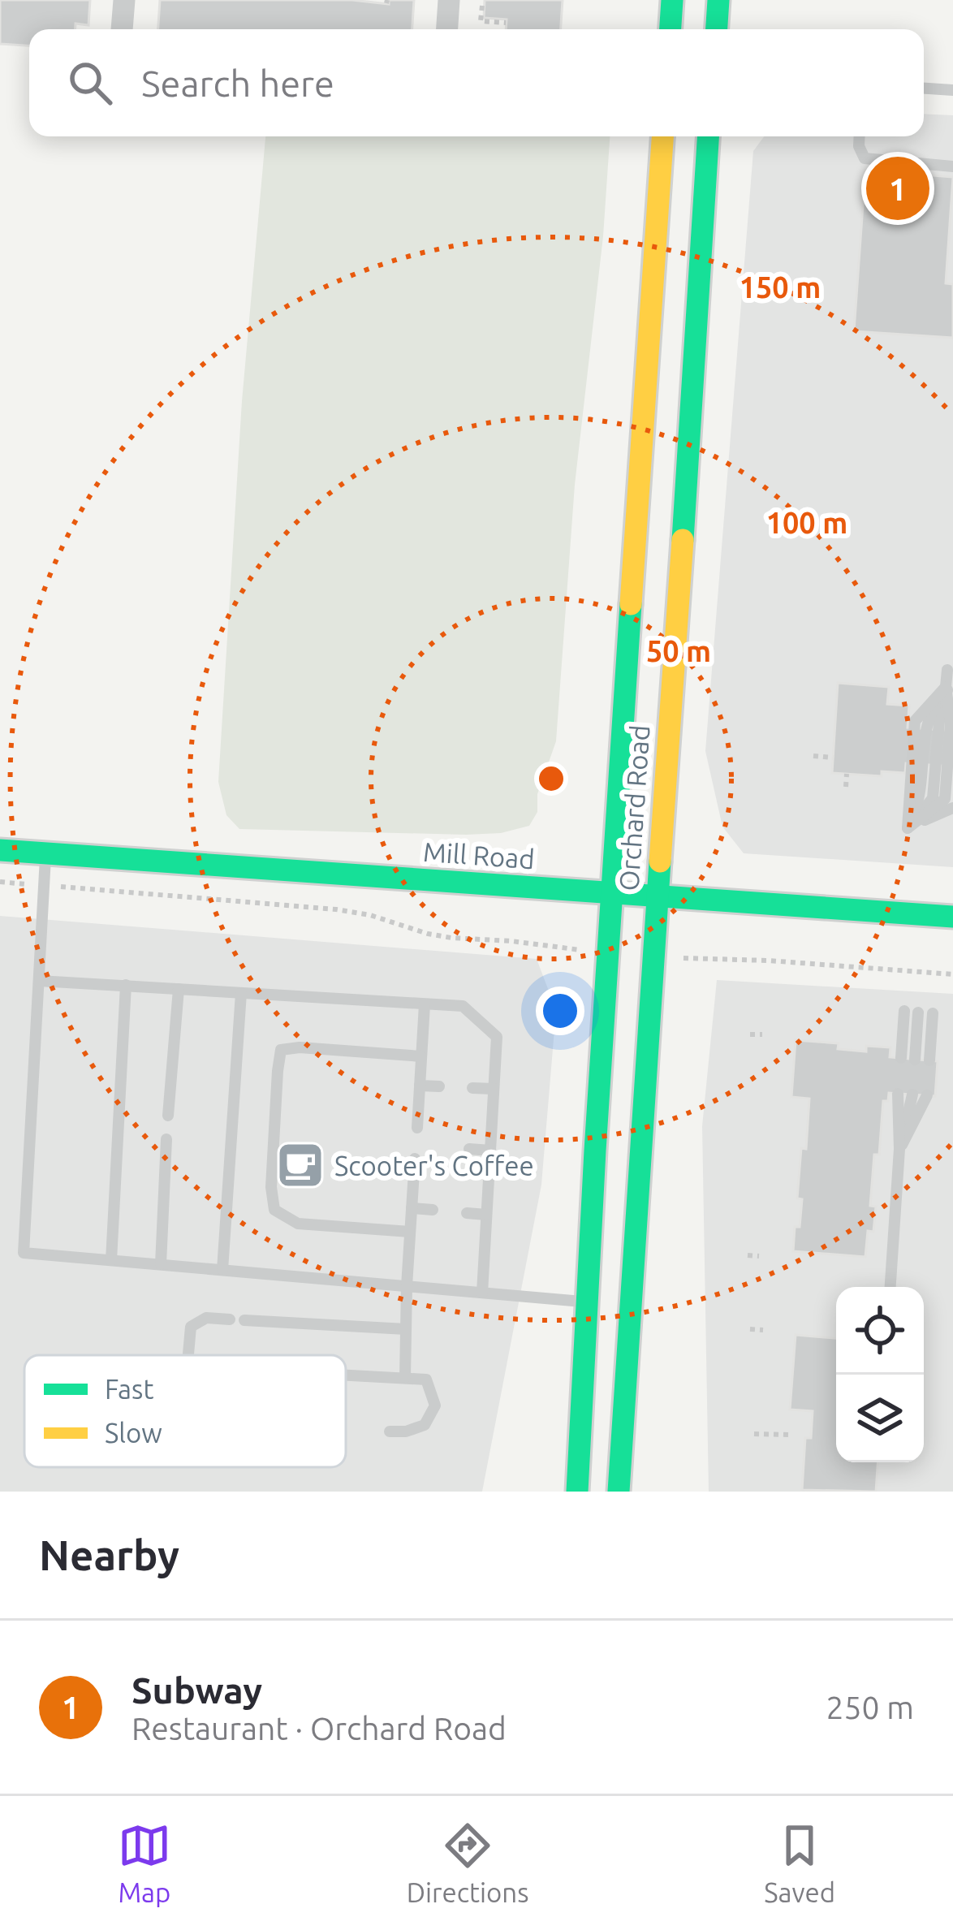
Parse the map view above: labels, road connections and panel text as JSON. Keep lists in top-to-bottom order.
{
  "streets": {
    "main road": ["Orchard Road", "Mill Road"]
  },
  "crossings": [
    ["Orchard Road", "Mill Road"]
  ],
  "places": {
    "cafe": ["Scooter's Coffee"]
  },
  "legend": ["Fast", "Slow"],
  "page": {
    "search": "Search here",
    "pins": "1",
    "heading": "Nearby",
    "list": [
      {
        "mark": "1",
        "name": "Subway",
        "note": "Restaurant · Orchard Road",
        "value": "250 m"
      }
    ],
    "nav": ["Map", "Directions", "Saved"]
  },
  "rings": ["150 m", "100 m", "50 m"]
}
